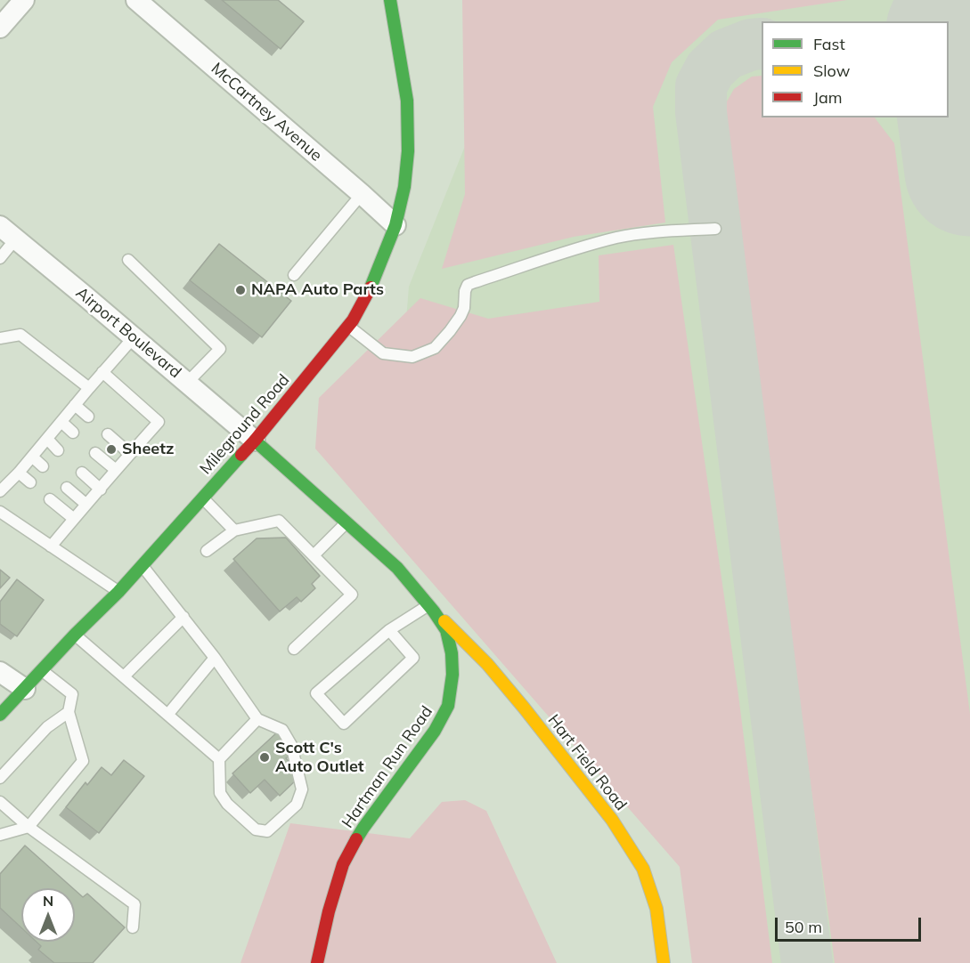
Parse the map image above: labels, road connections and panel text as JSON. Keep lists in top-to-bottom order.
{
  "streets": {
    "main road": ["Mileground Road", "Hart Field Road", "Hartman Run Road"],
    "street": ["McCartney Avenue", "Airport Boulevard"]
  },
  "crossings": [
    ["McCartney Avenue", "Mileground Road"],
    ["Airport Boulevard", "Mileground Road"],
    ["Airport Boulevard", "Hartman Run Road"],
    ["Mileground Road", "Hartman Run Road"],
    ["Hart Field Road", "Hartman Run Road"]
  ],
  "places": ["NAPA Auto Parts", "Sheetz", "Scott C's Auto Outlet"],
  "legend": ["Fast", "Slow", "Jam"],
  "scale_bar": "50 m",
  "north": "top"
}
